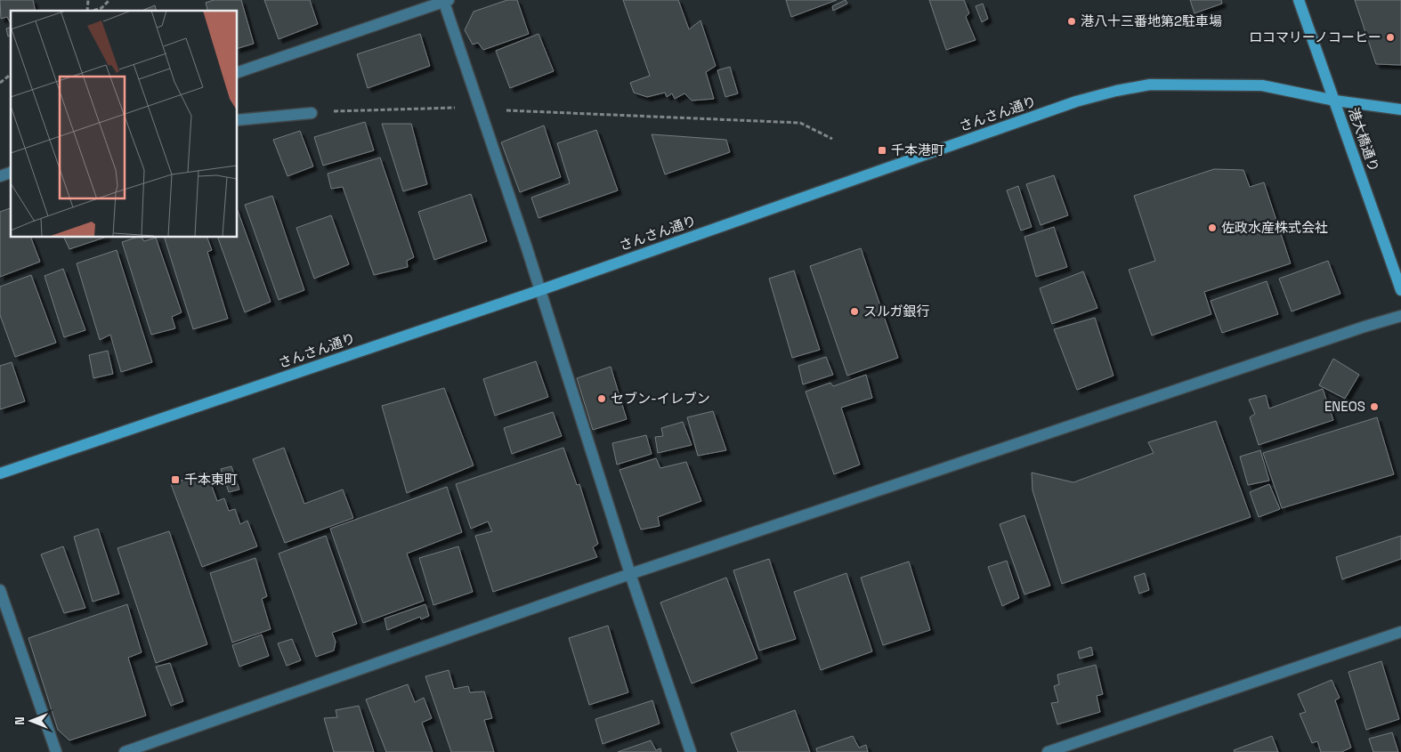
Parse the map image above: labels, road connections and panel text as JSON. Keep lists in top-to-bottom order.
{
  "streets": {
    "main road": ["さんさん通り", "港大橋通り"]
  },
  "crossings": [
    ["さんさん通り", "港大橋通り"]
  ],
  "places": {
    "other": [
      "港八十三番地第2駐車場",
      "ロコマリーノコーヒー",
      "佐政水産株式会社",
      "スルガ銀行",
      "セブン-イレブン",
      "ENEOS"
    ],
    "transit": ["千本港町", "千本東町"]
  },
  "north": "left"
}
